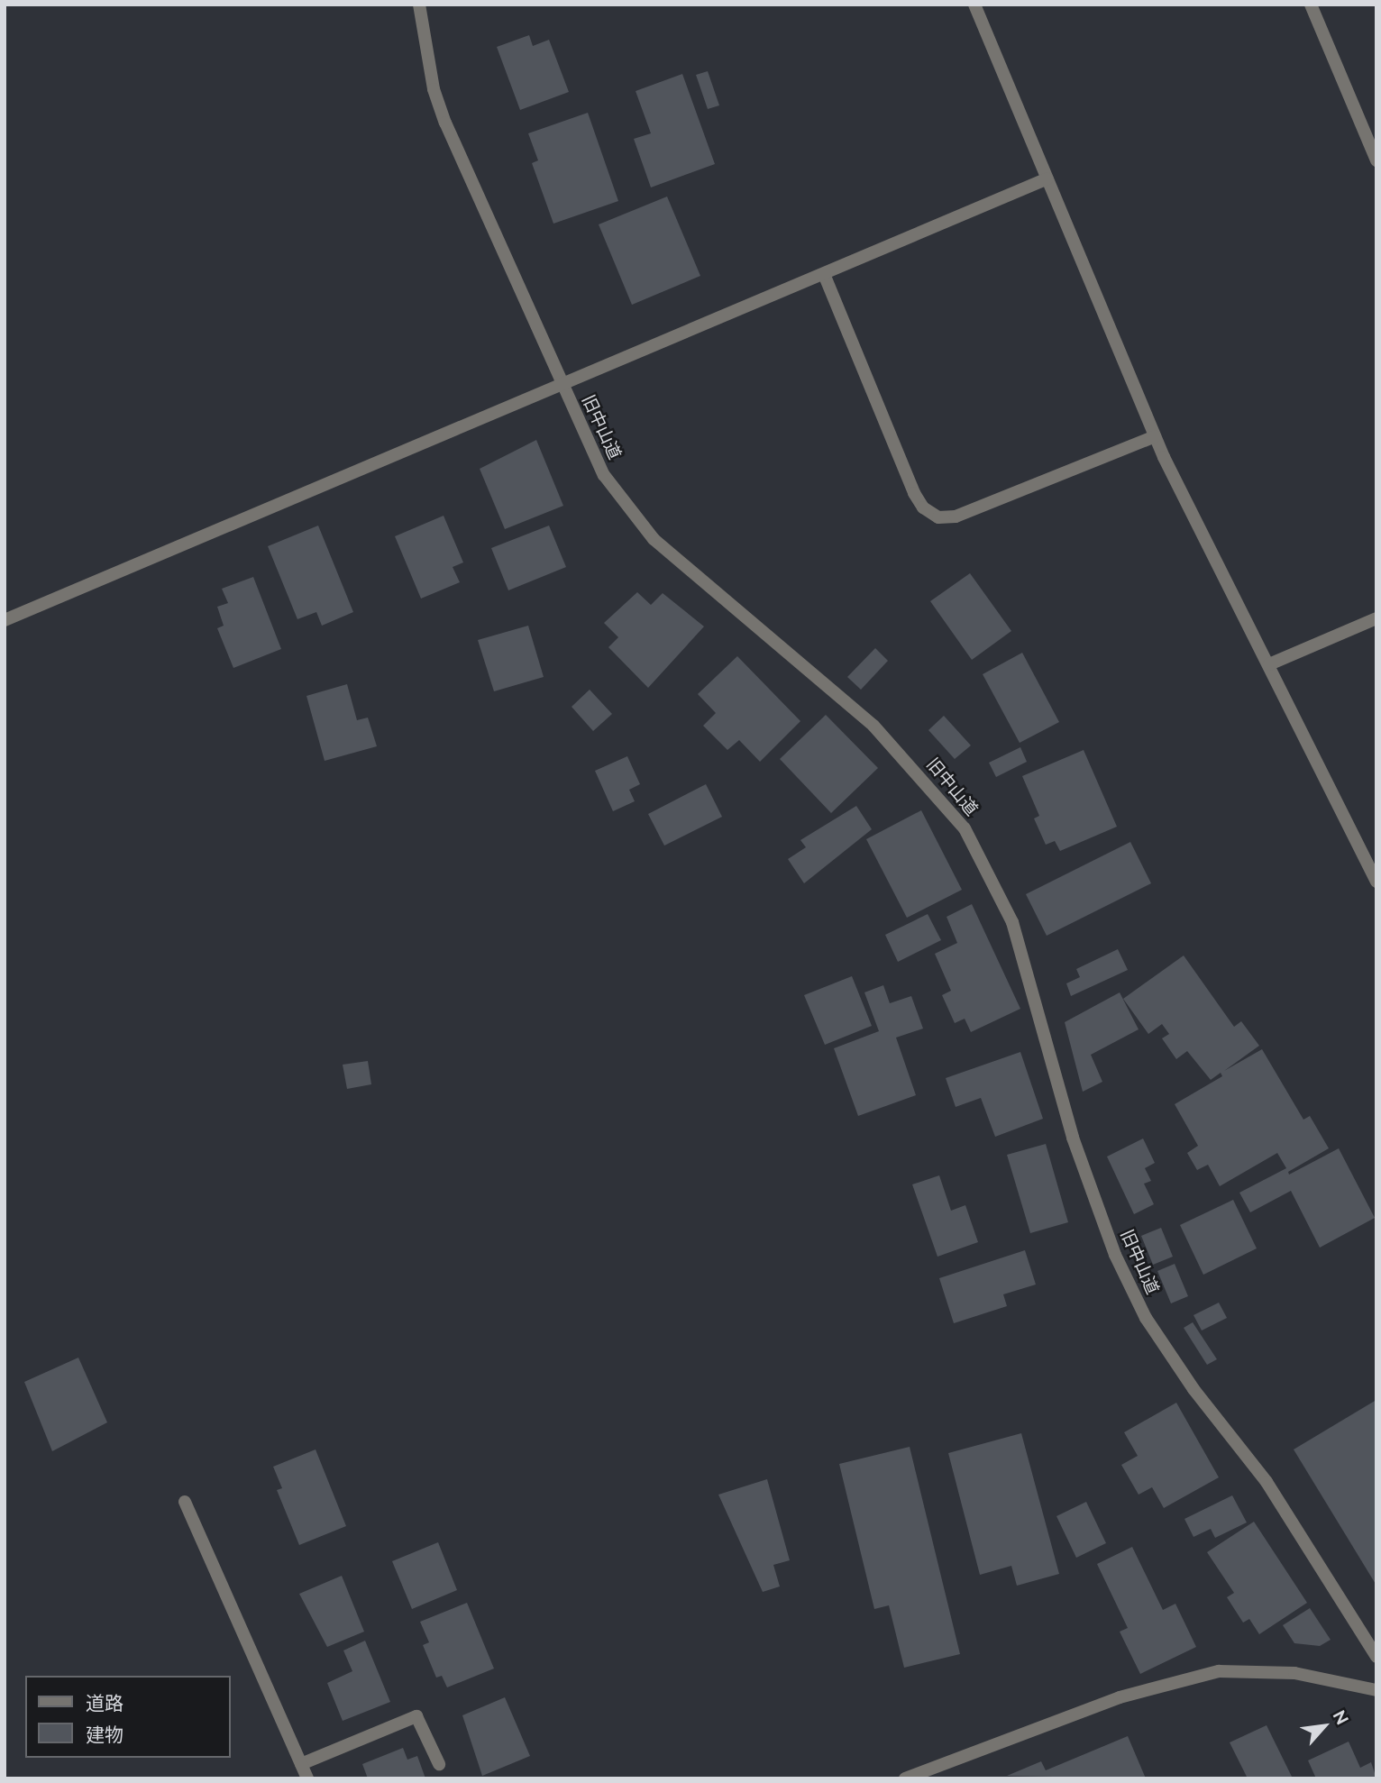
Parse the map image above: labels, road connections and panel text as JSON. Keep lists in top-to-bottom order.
{
  "streets": {
    "street": ["旧中山道"]
  },
  "legend": ["道路", "建物"],
  "north": "top right"
}
